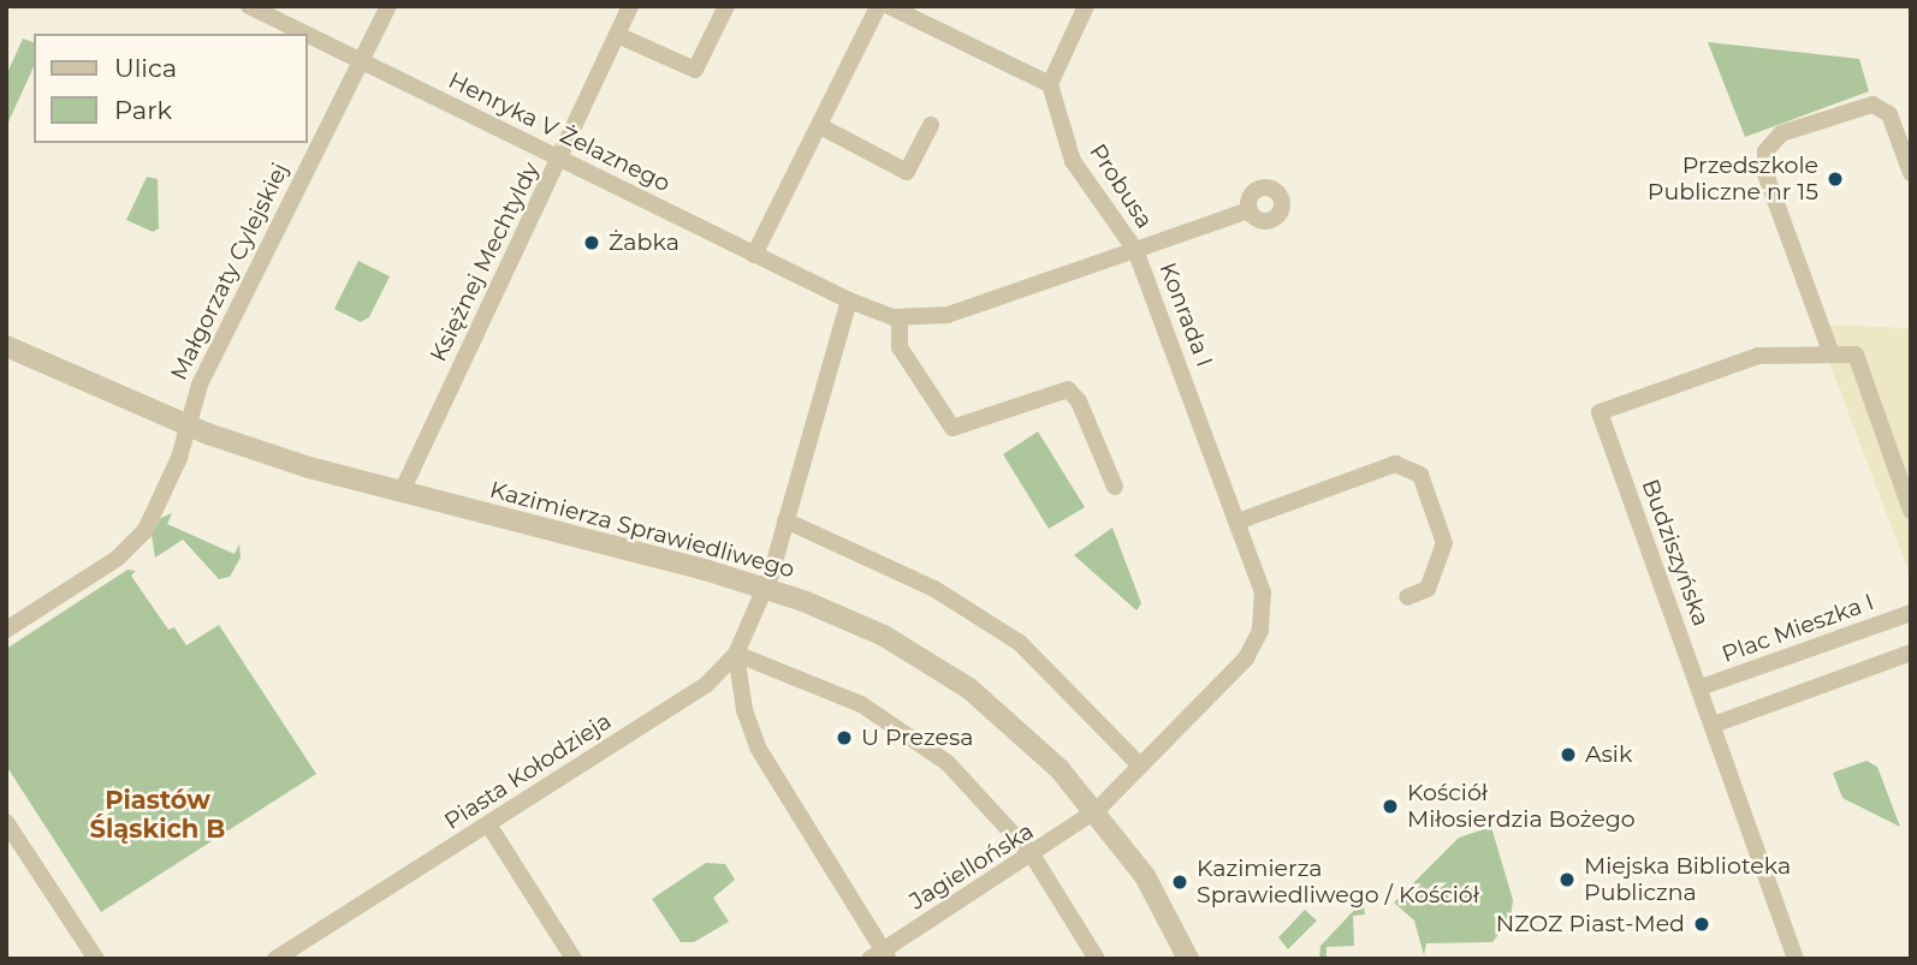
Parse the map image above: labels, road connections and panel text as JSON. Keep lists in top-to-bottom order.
{
  "streets": {
    "street": [
      "Henryka V Żelaznego",
      "Probusa",
      "Księżnej Mechtyldy",
      "Małgorzaty Cylejskiej",
      "Konrada I",
      "Kazimierza Sprawiedliwego",
      "Budziszyńska",
      "Plac Mieszka I",
      "Piasta Kołodzieja",
      "Jagiellońska"
    ]
  },
  "crossings": [
    ["Henryka V Żelaznego", "Księżnej Mechtyldy"],
    ["Henryka V Żelaznego", "Małgorzaty Cylejskiej"],
    ["Henryka V Żelaznego", "Konrada I"],
    ["Probusa", "Konrada I"],
    ["Księżnej Mechtyldy", "Kazimierza Sprawiedliwego"],
    ["Małgorzaty Cylejskiej", "Kazimierza Sprawiedliwego"],
    ["Konrada I", "Kazimierza Sprawiedliwego"],
    ["Konrada I", "Jagiellońska"],
    ["Kazimierza Sprawiedliwego", "Piasta Kołodzieja"],
    ["Kazimierza Sprawiedliwego", "Jagiellońska"],
    ["Budziszyńska", "Plac Mieszka I"]
  ],
  "districts": ["Piastów Śląskich B"],
  "places": [
    "Przedszkole Publiczne nr 15",
    "Żabka",
    "U Prezesa",
    "Asik",
    "Kościół Miłosierdzia Bożego",
    "Miejska Biblioteka Publiczna",
    "Kazimierza Sprawiedliwego / Kościół",
    "NZOZ Piast-Med"
  ],
  "legend": ["Ulica", "Park"]
}
